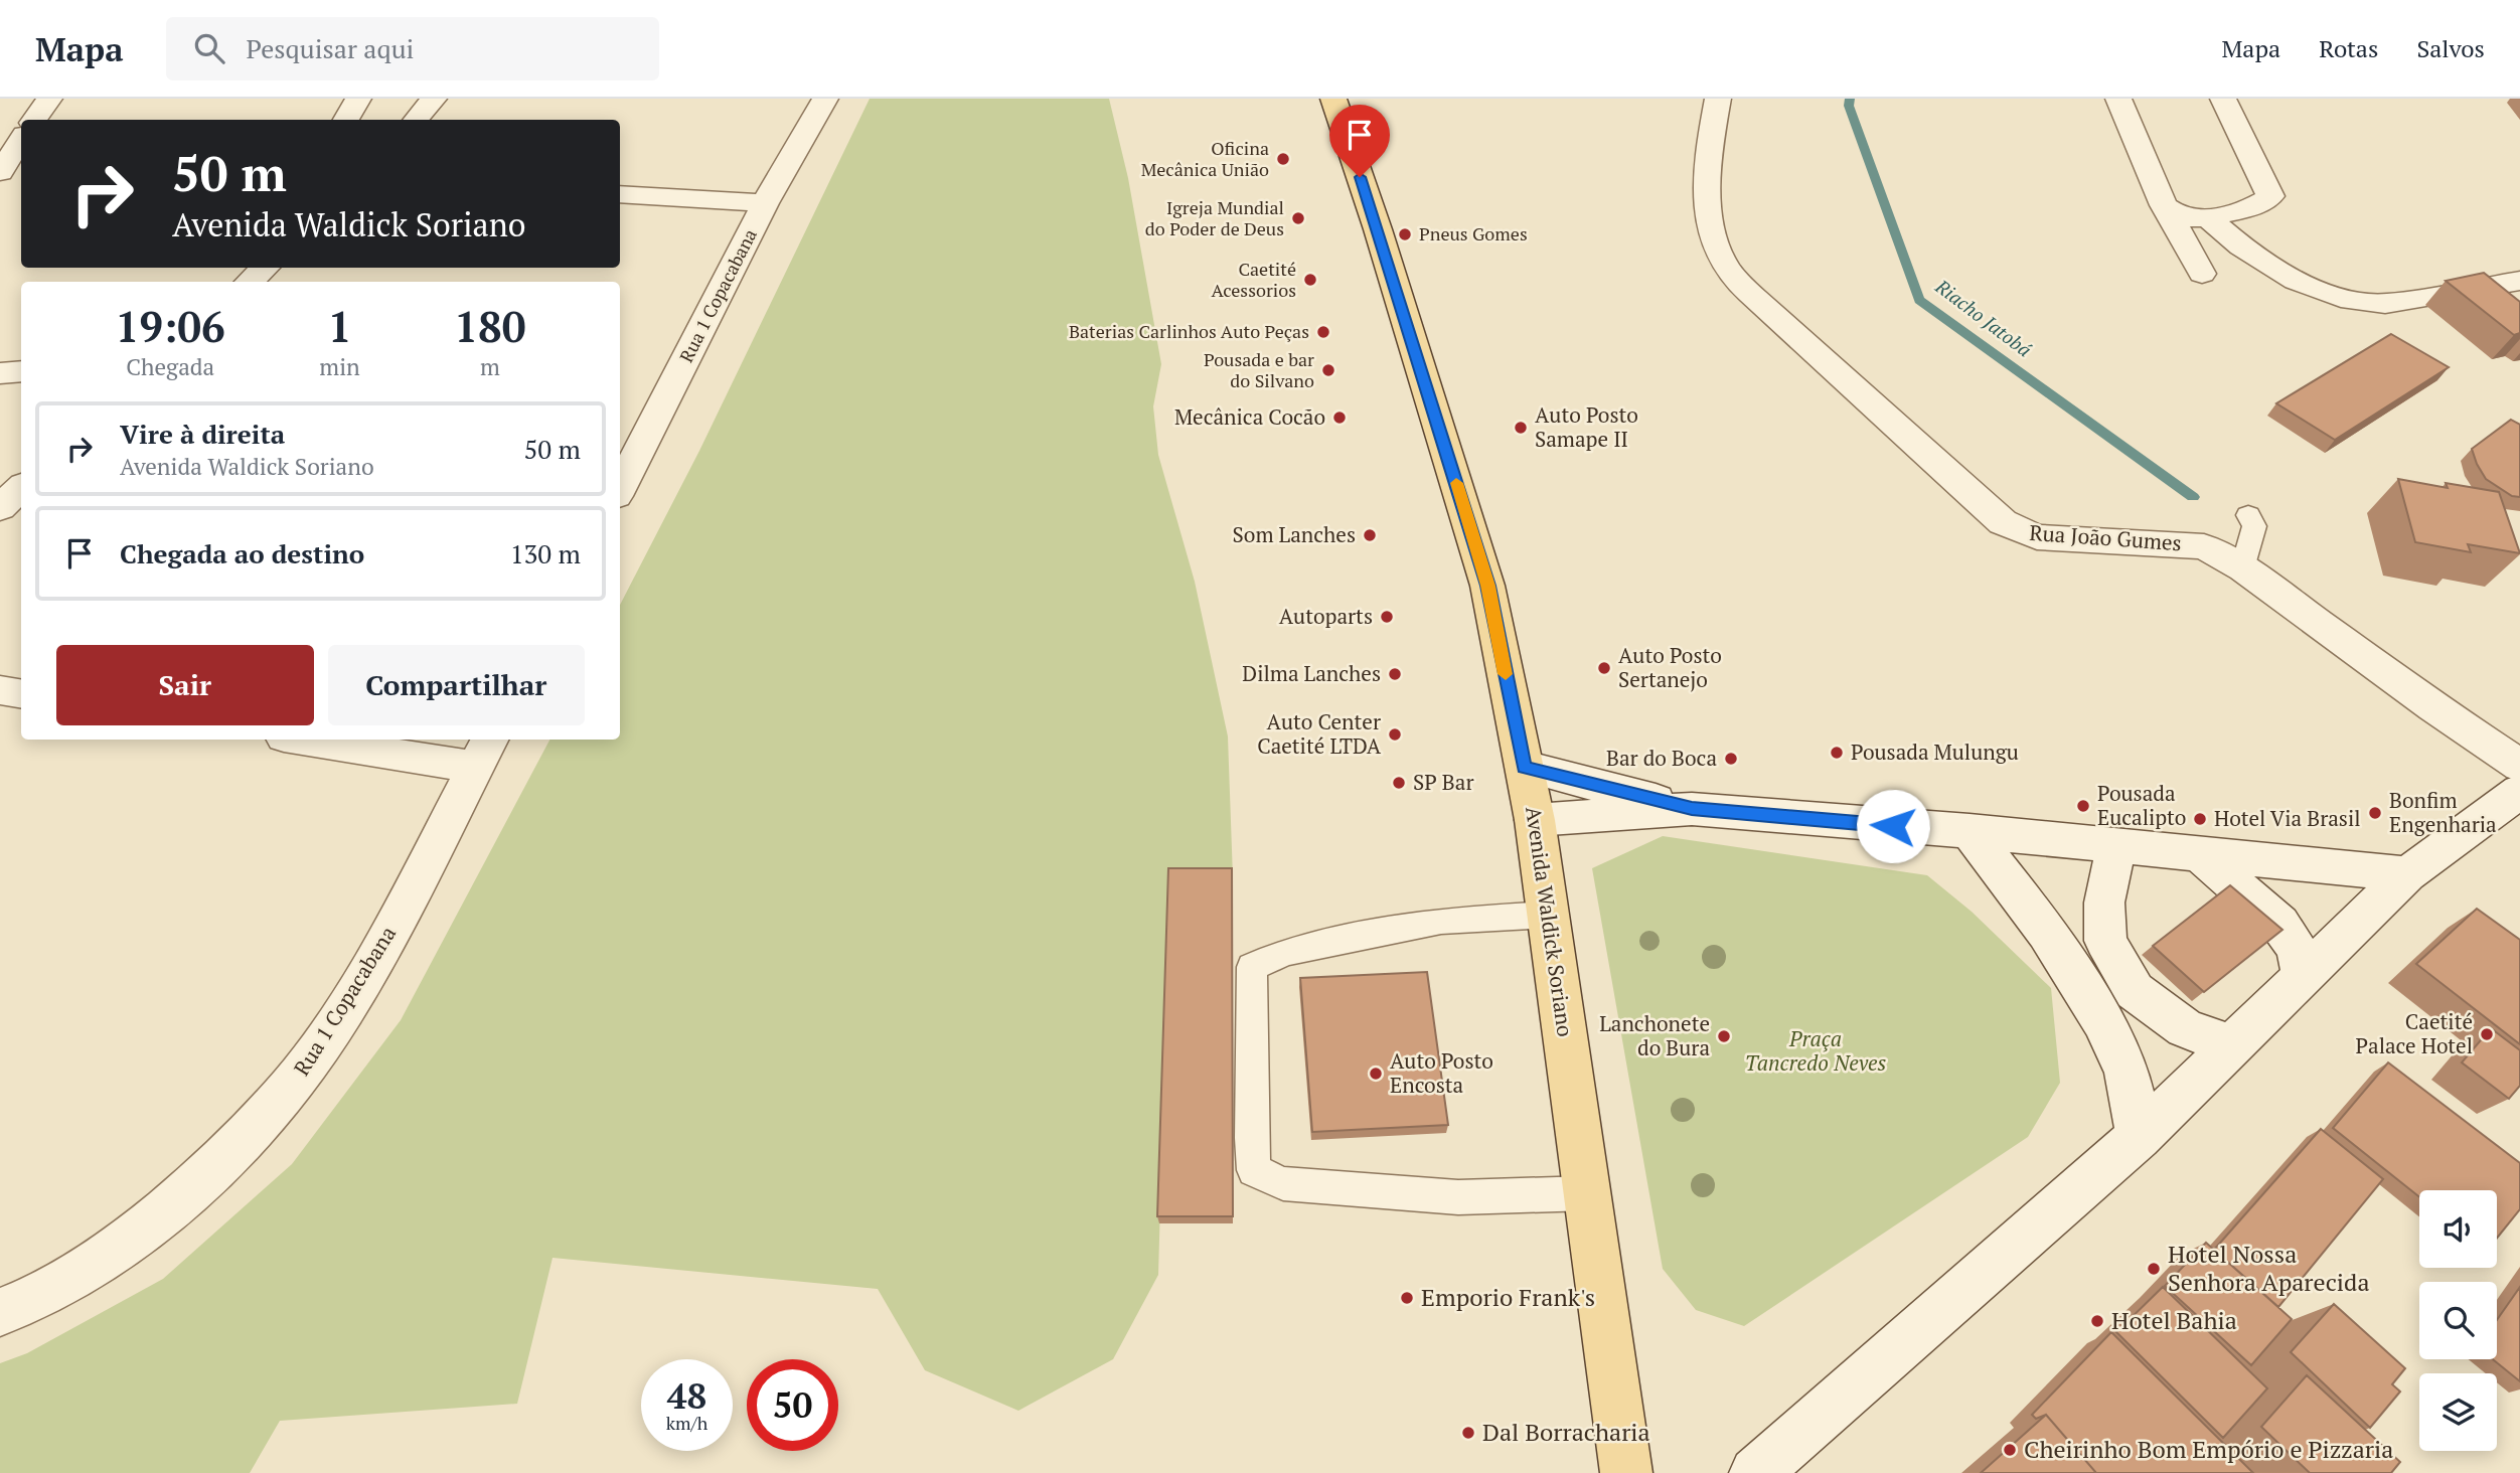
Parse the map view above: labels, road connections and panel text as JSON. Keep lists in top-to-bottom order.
{
  "streets": {
    "main road": ["Avenida Waldick Soriano"],
    "street": ["Rua 1 Copacabana", "Rua João Gumes"]
  },
  "water": ["Riacho Jatobá"],
  "parks": ["Praça Tancredo Neves"],
  "places": [
    "Oficina Mecânica União",
    "Igreja Mundial do Poder de Deus",
    "Pneus Gomes",
    "Caetité Acessorios",
    "Baterias Carlinhos Auto Peças",
    "Pousada e bar do Silvano",
    "Mecânica Cocão",
    "Auto Posto Samape II",
    "Som Lanches",
    "Autoparts",
    "Auto Posto Sertanejo",
    "Dilma Lanches",
    "Auto Center Caetité LTDA",
    "Pousada Mulungu",
    "Bar do Boca",
    "SP Bar",
    "Pousada Eucalipto",
    "Bonfim Engenharia",
    "Hotel Via Brasil",
    "Caetité Palace Hotel",
    "Lanchonete do Bura",
    "Auto Posto Encosta",
    "Hotel Nossa Senhora Aparecida",
    "Emporio Frank's",
    "Hotel Bahia",
    "Dal Borracharia",
    "Cheirinho Bom Empório e Pizzaria"
  ],
  "page": {
    "header": "Mapa",
    "search": "Pesquisar aqui",
    "nav": ["Mapa", "Rotas", "Salvos"],
    "turn": ["50 m", "Avenida Waldick Soriano"],
    "eta": [
      "19:06",
      "Chegada",
      "1",
      "min",
      "180",
      "m"
    ],
    "list": [
      {
        "name": "Vire à direita",
        "note": "Avenida Waldick Soriano",
        "value": "50 m"
      },
      {
        "name": "Chegada ao destino",
        "value": "130 m"
      }
    ],
    "buttons": ["Sair", "Compartilhar"],
    "speed": "48 km/h",
    "limit": "50"
  }
}
